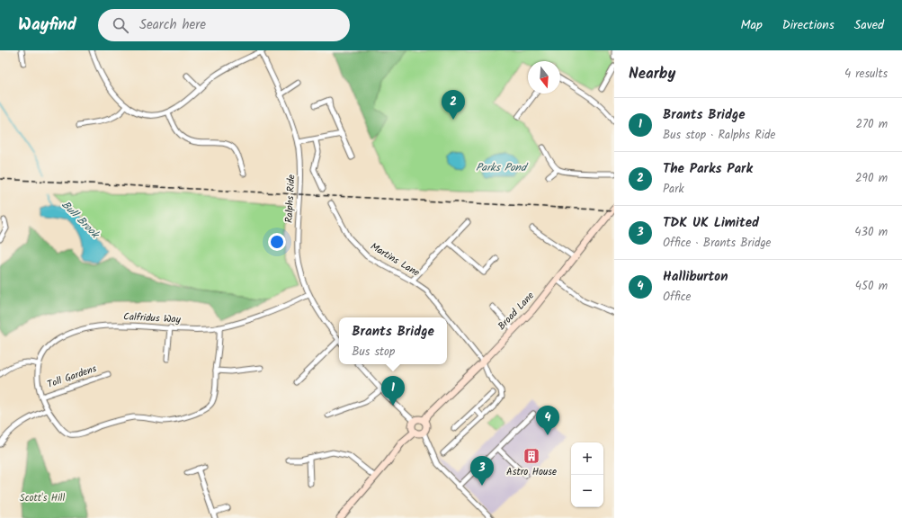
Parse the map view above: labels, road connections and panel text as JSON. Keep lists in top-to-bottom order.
{
  "streets": {
    "street": [
      "Ralphs Ride",
      "Martins Lane",
      "Broad Lane",
      "Calfridus Way",
      "Toll Gardens"
    ]
  },
  "crossings": [
    ["Ralphs Ride", "Calfridus Way"],
    ["Martins Lane", "Broad Lane"]
  ],
  "water": ["Parks Pond", "Bull Brook"],
  "parks": ["Scott's Hill"],
  "places": {
    "building": ["Astro House"]
  },
  "north": "bottom",
  "page": {
    "header": "Wayfind",
    "search": "Search here",
    "nav": ["Map", "Directions", "Saved"],
    "heading": ["Nearby", "4 results"],
    "pins": [
      "2",
      "1",
      "4",
      "3"
    ],
    "list": [
      {
        "mark": "1",
        "name": "Brants Bridge",
        "note": "Bus stop · Ralphs Ride",
        "value": "270 m"
      },
      {
        "mark": "2",
        "name": "The Parks Park",
        "note": "Park",
        "value": "290 m"
      },
      {
        "mark": "3",
        "name": "TDK UK Limited",
        "note": "Office · Brants Bridge",
        "value": "430 m"
      },
      {
        "mark": "4",
        "name": "Halliburton",
        "note": "Office",
        "value": "450 m"
      }
    ],
    "popup": ["Brants Bridge", "Bus stop"],
    "map_buttons": ["+", "−"]
  }
}
